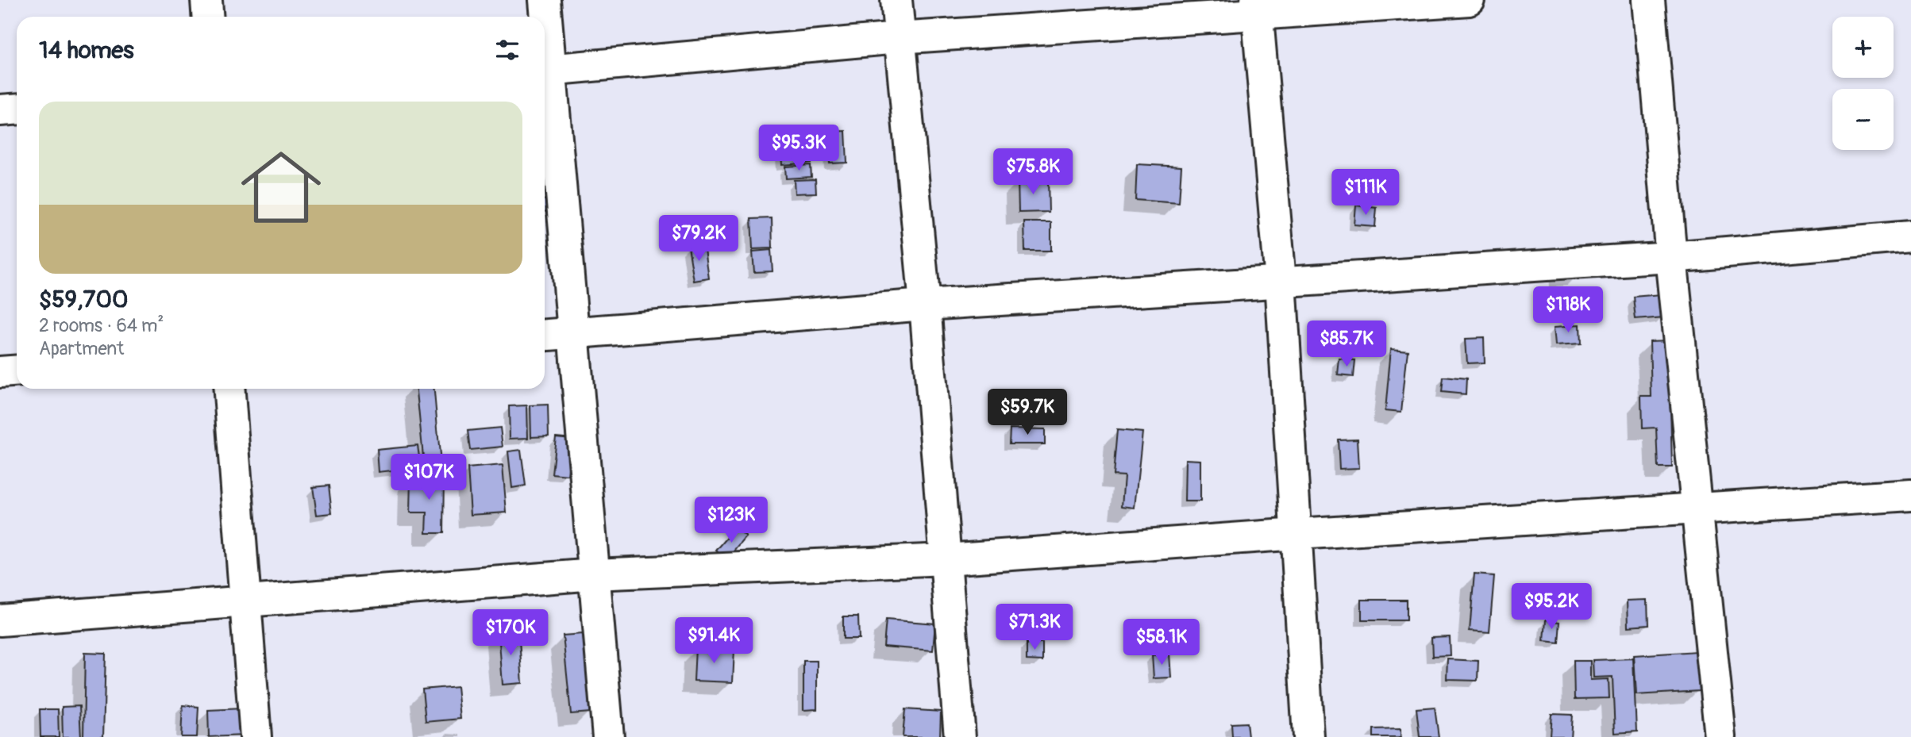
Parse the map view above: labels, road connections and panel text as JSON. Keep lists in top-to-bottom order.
{
  "page": {
    "map_buttons": ["+", "−"],
    "heading": "14 homes",
    "list": [
      {
        "name": "$59,700",
        "note": "2 rooms · 64 m² · Apartment"
      }
    ],
    "price": [
      "$95.3K",
      "$75.8K",
      "$111K",
      "$79.2K",
      "$118K",
      "$85.7K",
      "$59.7K",
      "$107K",
      "$123K",
      "$95.2K",
      "$71.3K",
      "$170K",
      "$91.4K",
      "$58.1K"
    ]
  }
}
